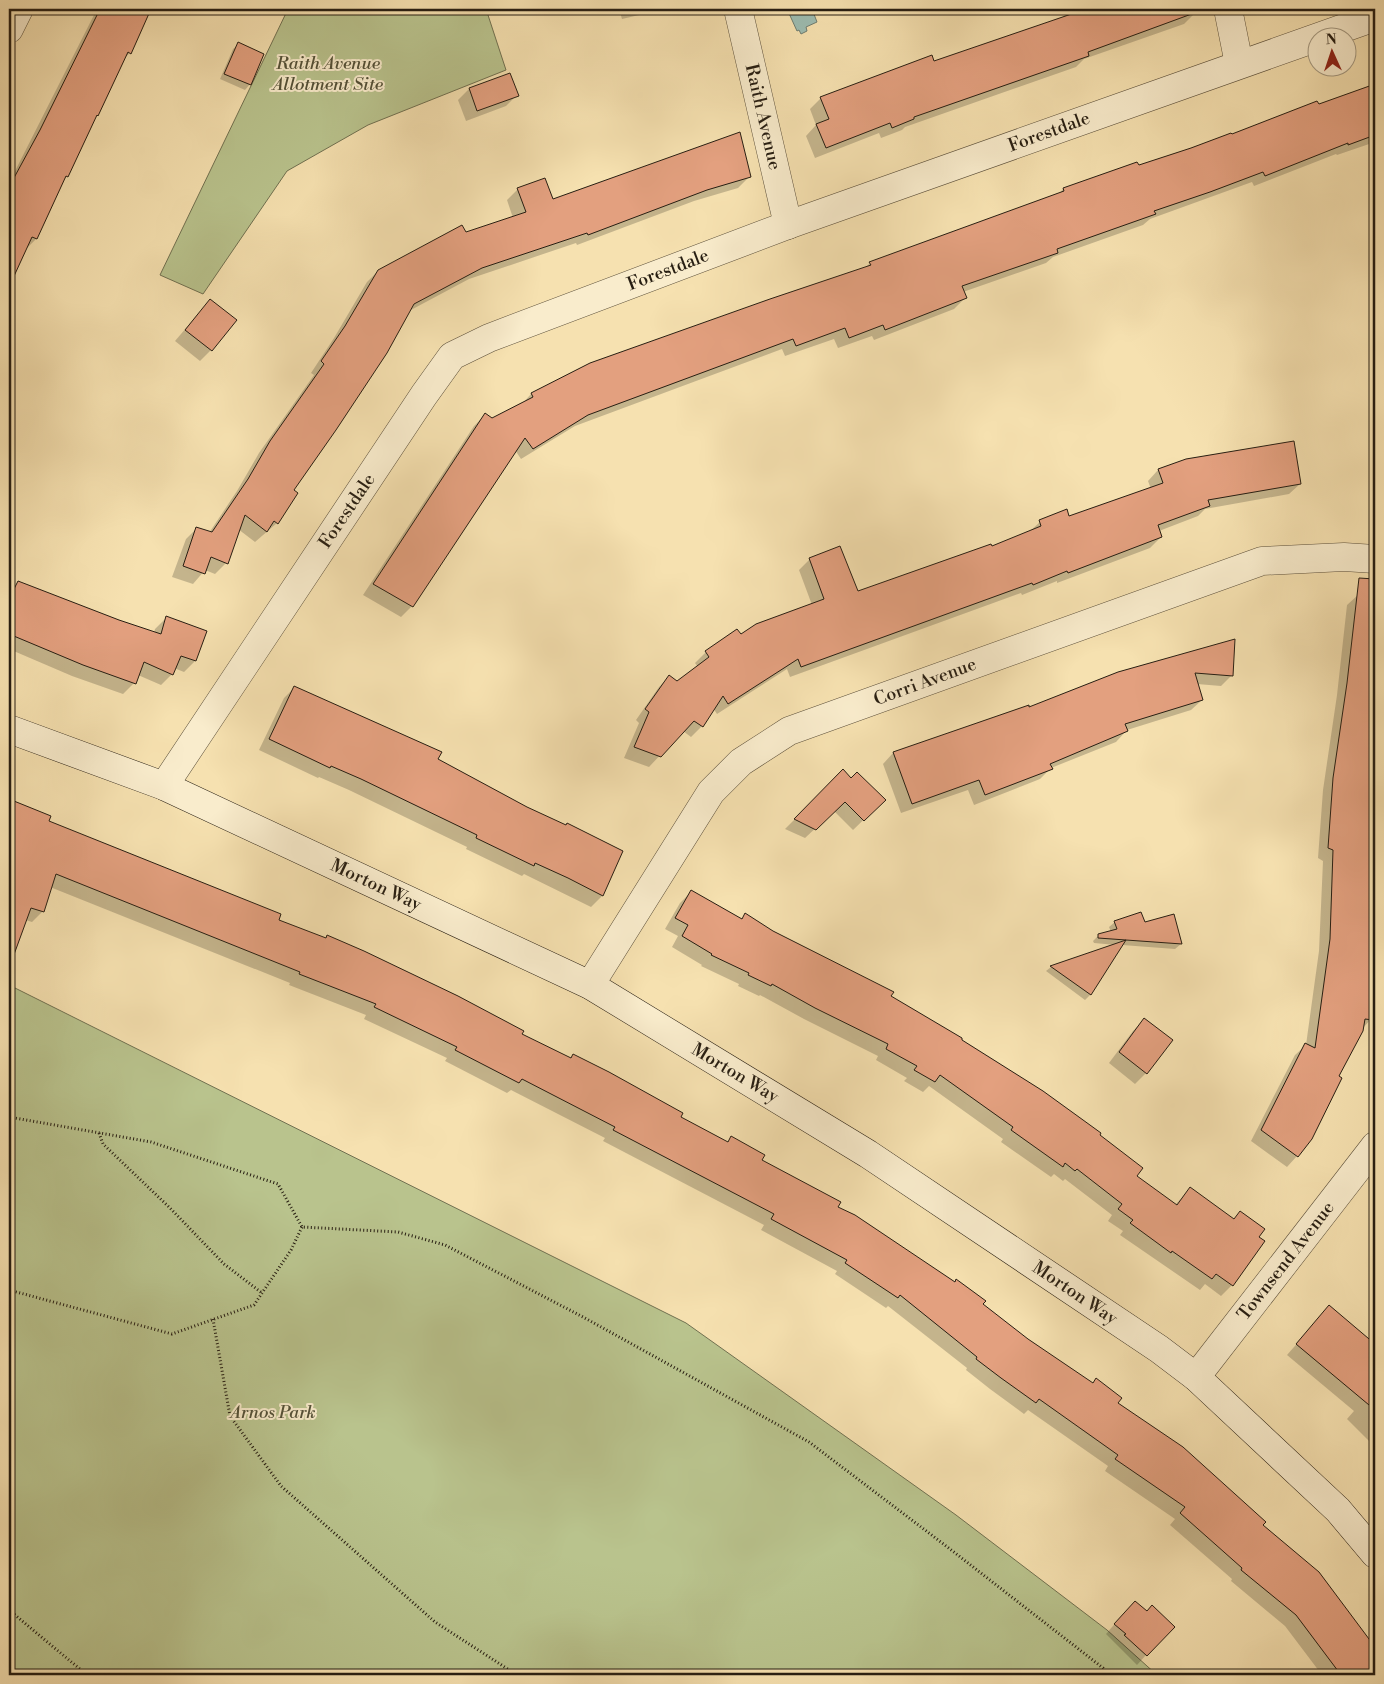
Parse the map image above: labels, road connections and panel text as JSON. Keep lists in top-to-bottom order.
{
  "streets": {
    "street": [
      "Raith Avenue",
      "Forestdale",
      "Corri Avenue",
      "Morton Way",
      "Townsend Avenue"
    ]
  },
  "crossings": [
    ["Raith Avenue", "Forestdale"],
    ["Forestdale", "Morton Way"],
    ["Corri Avenue", "Morton Way"],
    ["Morton Way", "Townsend Avenue"]
  ],
  "parks": ["Raith Avenue Allotment Site", "Arnos Park"],
  "north": "top"
}
